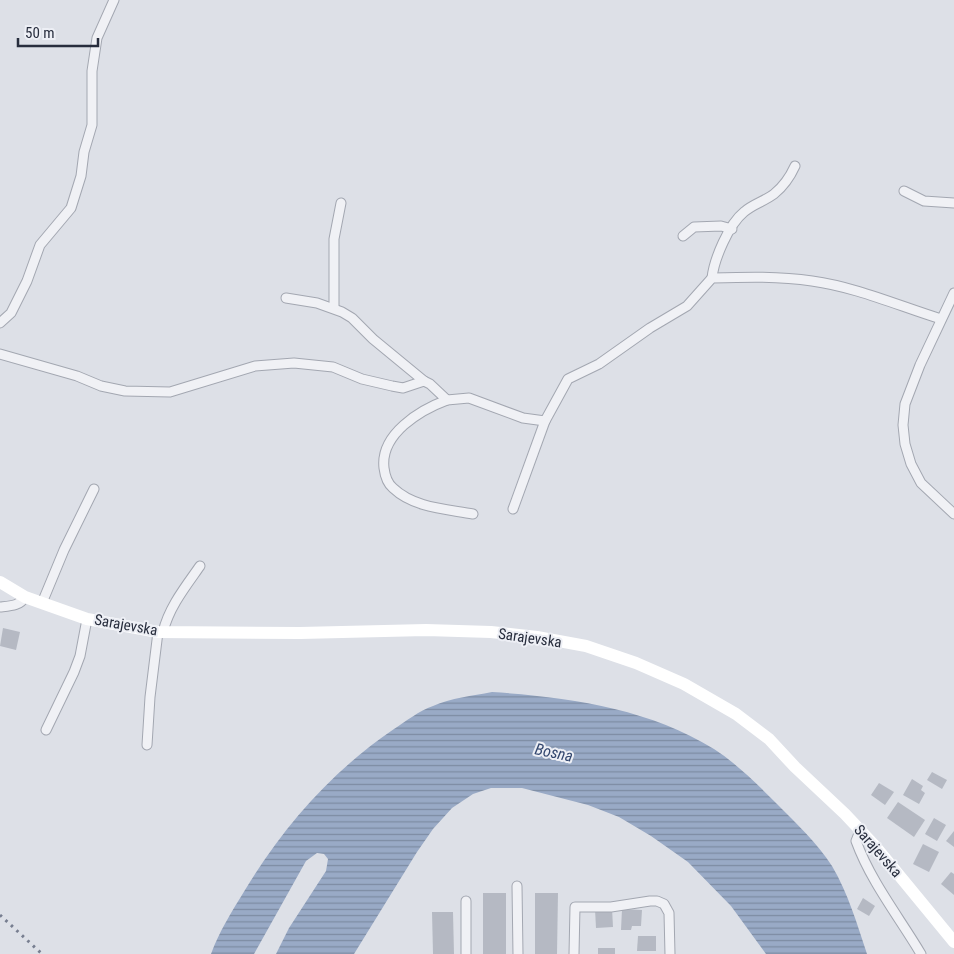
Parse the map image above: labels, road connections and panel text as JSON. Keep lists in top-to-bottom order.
{
  "streets": {
    "main road": ["Sarajevska"]
  },
  "water": ["Bosna"],
  "scale_bar": "50 m"
}
